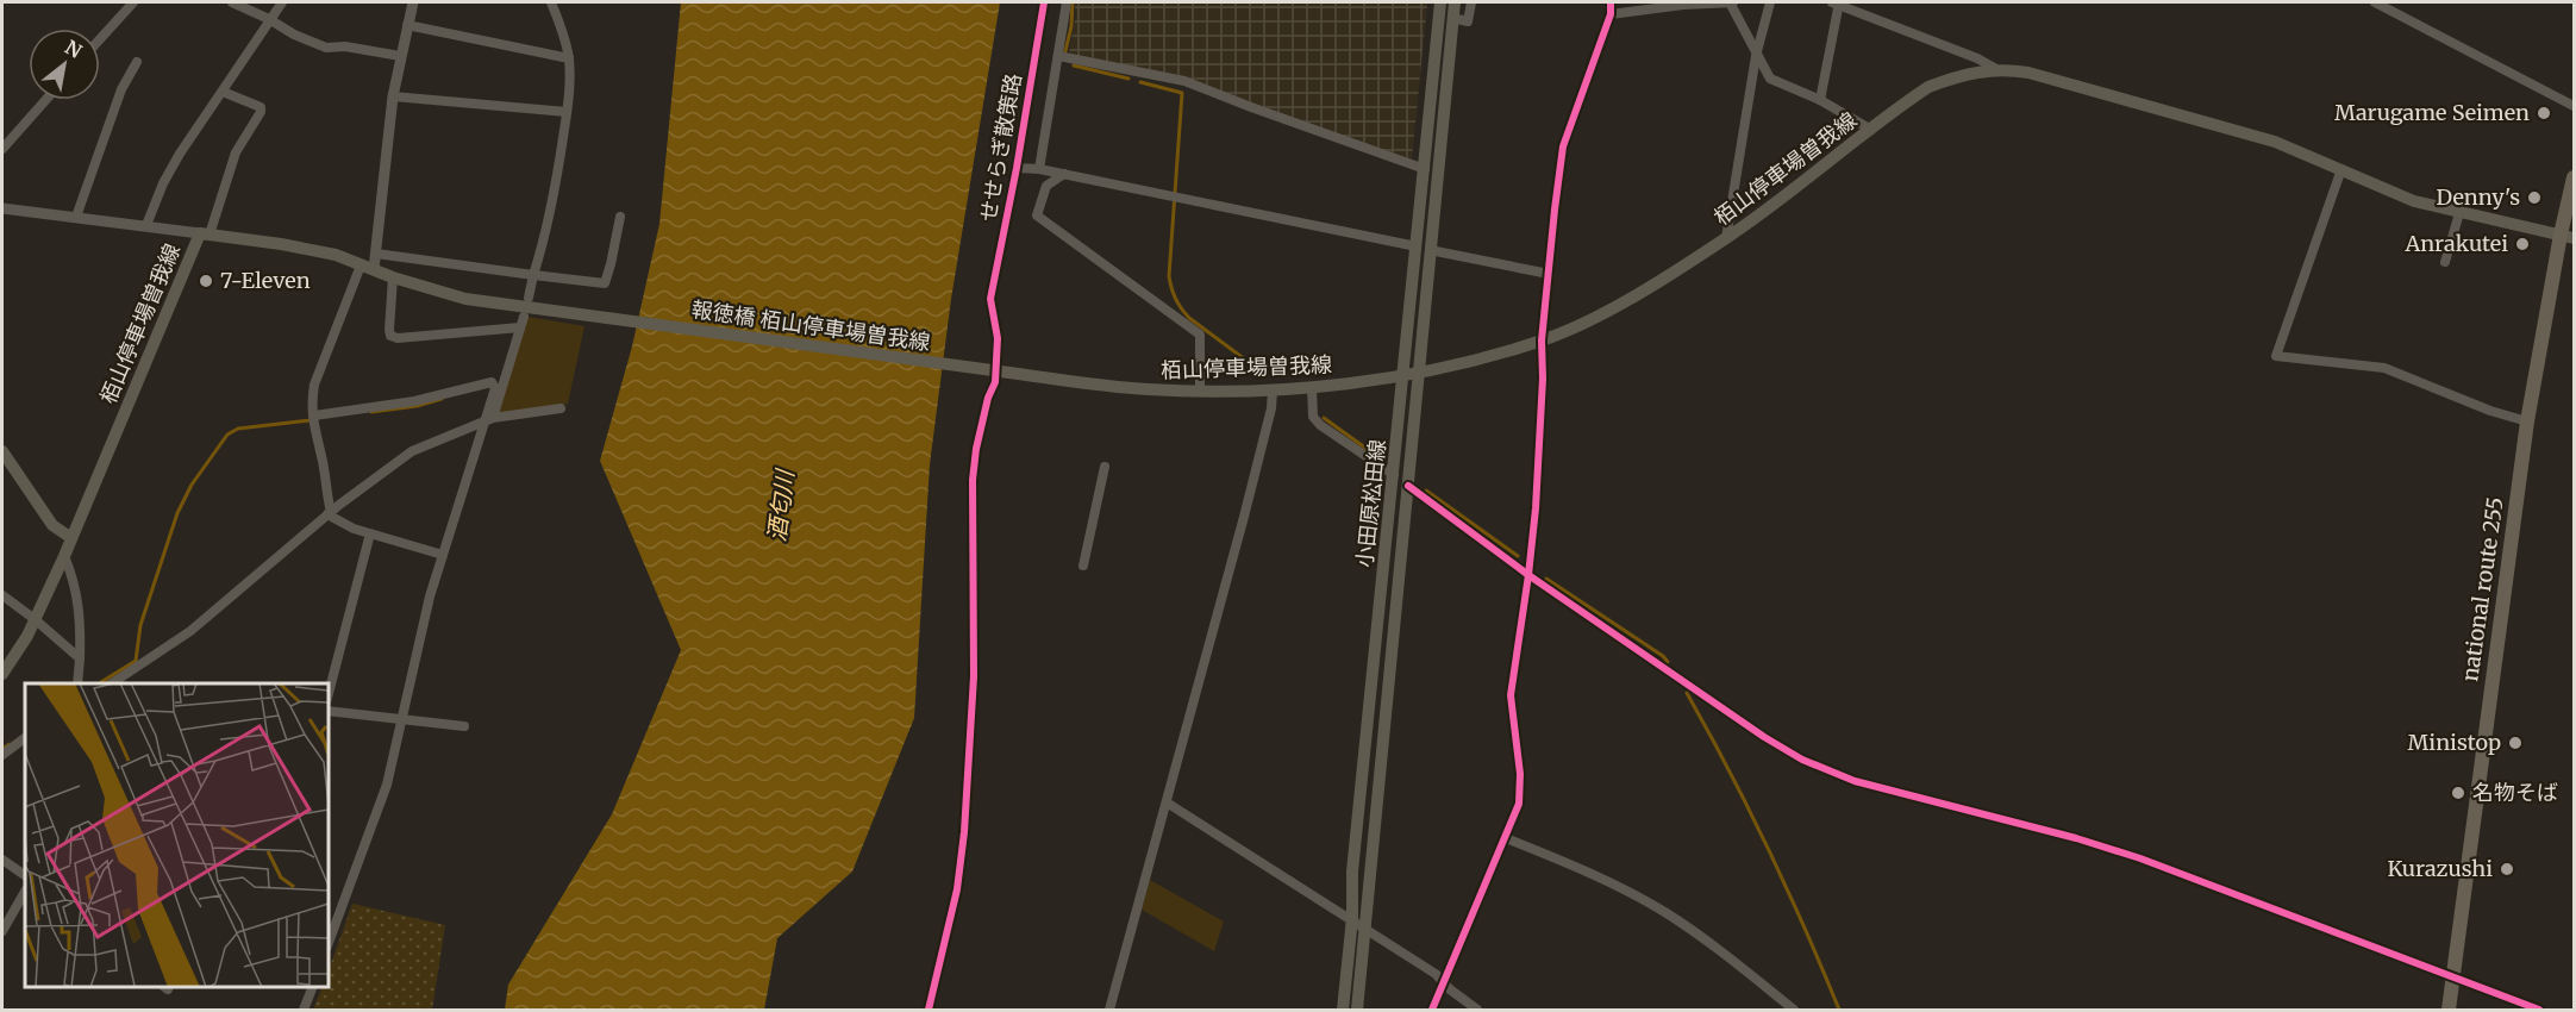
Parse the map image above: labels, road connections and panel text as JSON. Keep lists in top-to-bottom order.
{
  "streets": {
    "highway": ["national route 255"],
    "main road": ["栢山停車場曽我線", "報徳橋 栢山停車場曽我線", "小田原松田線"],
    "street": ["せせらぎ散策路"]
  },
  "crossings": [
    ["栢山停車場曽我線", "報徳橋 栢山停車場曽我線"],
    ["栢山停車場曽我線", "小田原松田線"],
    ["栢山停車場曽我線", "national route 255"]
  ],
  "water": ["酒匂川"],
  "places": [
    "Marugame Seimen",
    "Denny's",
    "Anrakutei",
    "7-Eleven",
    "Ministop",
    "名物そば",
    "Kurazushi"
  ],
  "north": "top right"
}
